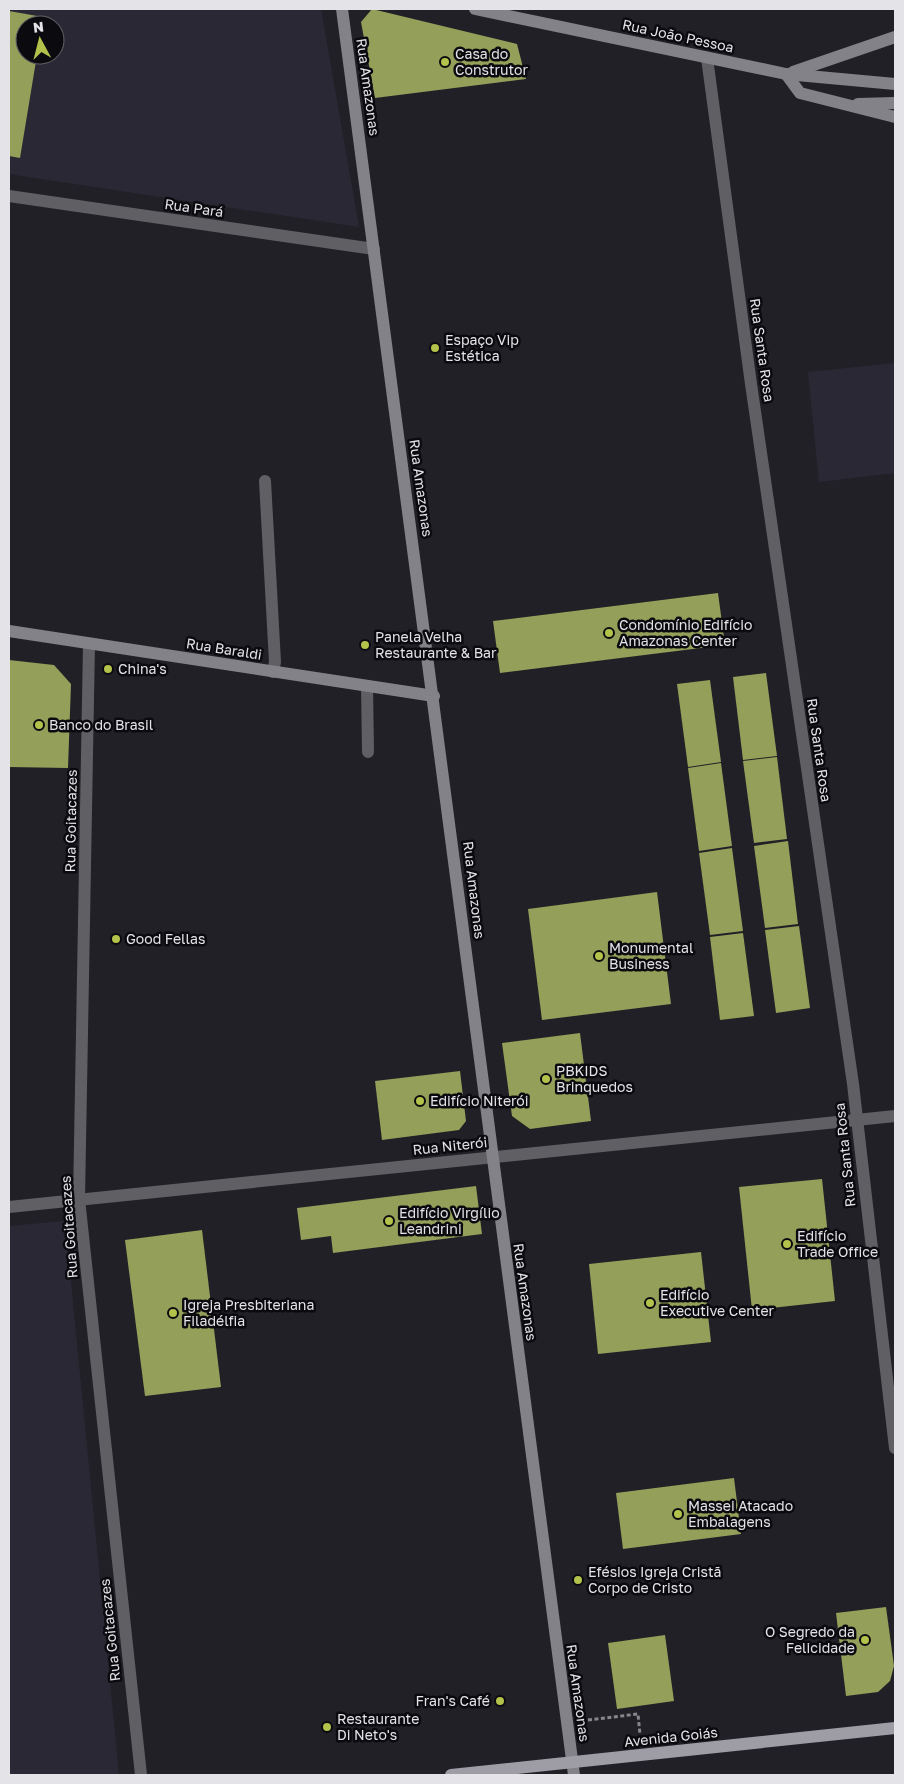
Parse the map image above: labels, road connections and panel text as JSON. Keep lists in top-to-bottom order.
{
  "streets": {
    "main road": ["Avenida Goiás"],
    "street": [
      "Rua João Pessoa",
      "Rua Amazonas",
      "Rua Pará",
      "Rua Santa Rosa",
      "Rua Baraldi",
      "Rua Goitacazes",
      "Rua Niterói"
    ]
  },
  "crossings": [
    ["Rua João Pessoa", "Rua Santa Rosa"],
    ["Rua Amazonas", "Rua Pará"],
    ["Rua Amazonas", "Rua Baraldi"],
    ["Rua Amazonas", "Rua Niterói"],
    ["Rua Amazonas", "Avenida Goiás"],
    ["Rua Santa Rosa", "Rua Niterói"],
    ["Rua Baraldi", "Rua Goitacazes"],
    ["Rua Goitacazes", "Rua Niterói"]
  ],
  "places": [
    "Casa do Construtor",
    "Espaço Vip Estética",
    "Condomínio Edifício Amazonas Center",
    "Panela Velha Restaurante & Bar",
    "China's",
    "Banco do Brasil",
    "Good Fellas",
    "Monumental Business",
    "PBKIDS Brinquedos",
    "Edifício Niterói",
    "Edifício Virgílio Leandrini",
    "Edifício Trade Office",
    "Edifício Executive Center",
    "Igreja Presbiteriana Filadélfia",
    "Massei Atacado Embalagens",
    "Efésios Igreja Cristã Corpo de Cristo",
    "O Segredo da Felicidade",
    "Fran's Café",
    "Restaurante Di Neto's"
  ],
  "north": "top"
}
